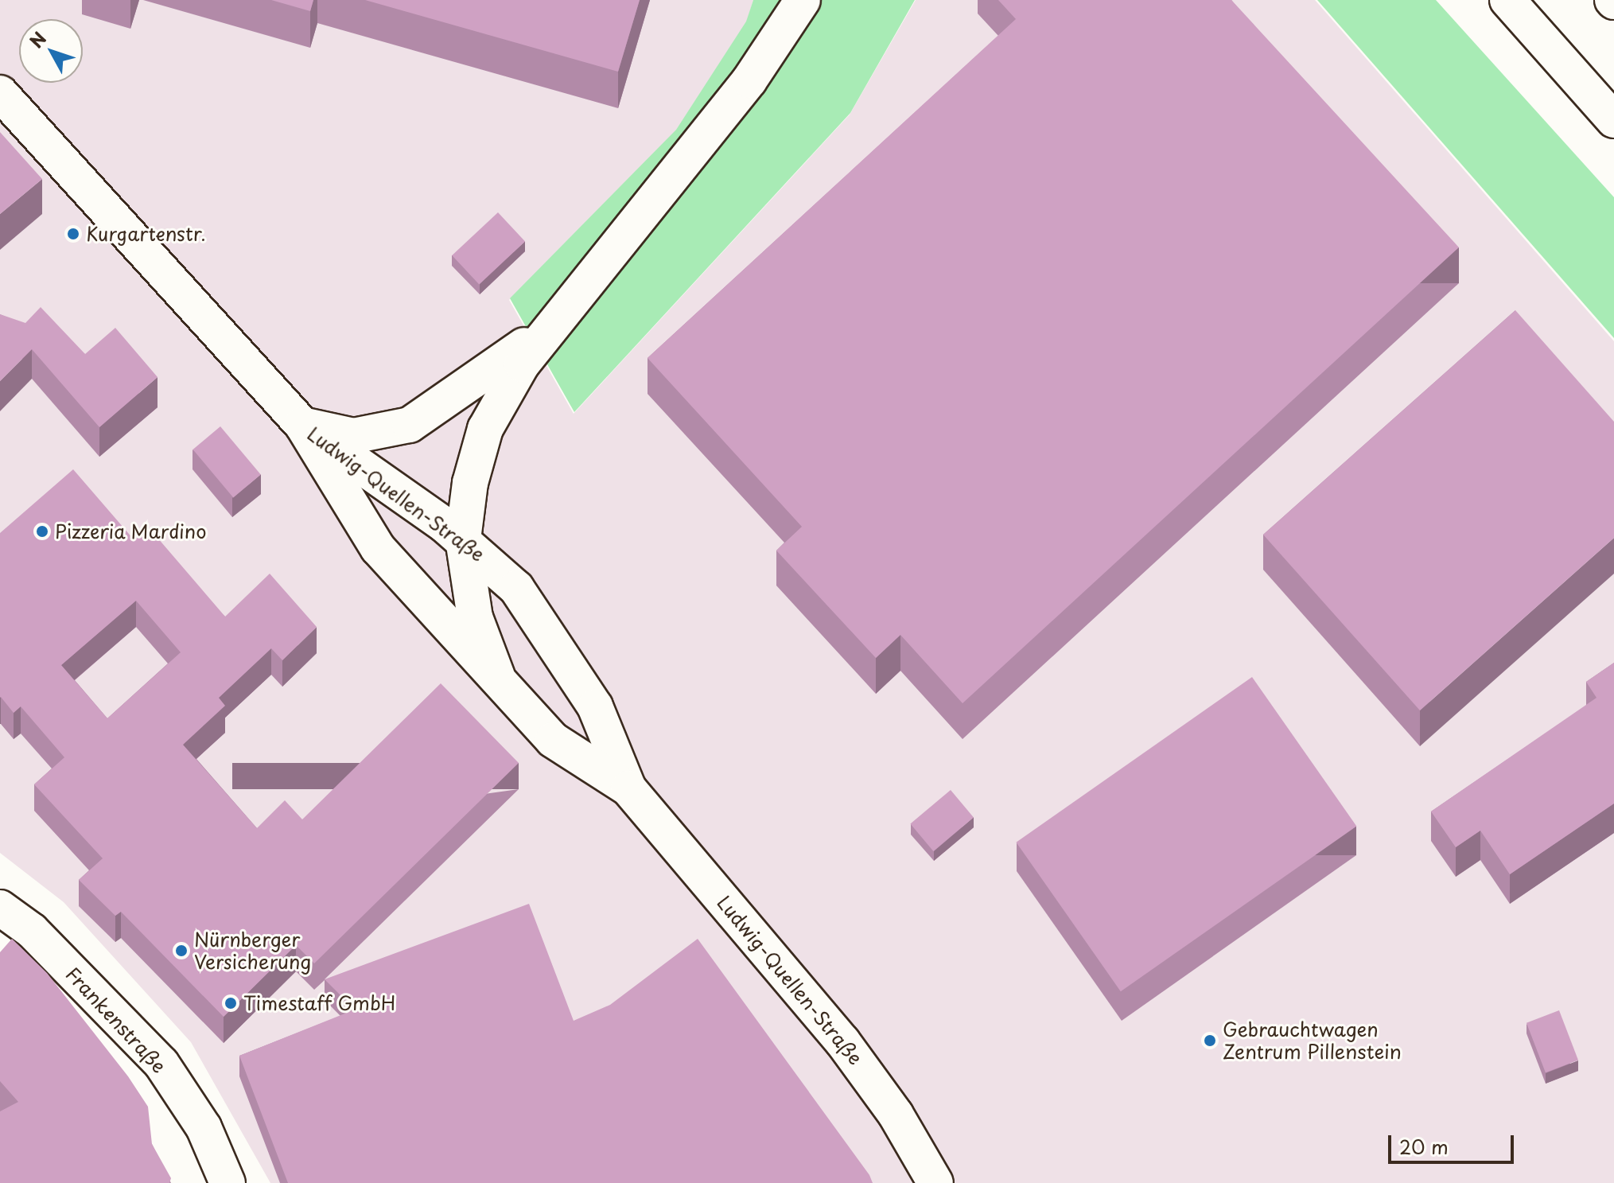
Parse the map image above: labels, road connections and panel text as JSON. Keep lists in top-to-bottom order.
{
  "streets": {
    "main road": ["Ludwig-Quellen-Straße", "Frankenstraße"]
  },
  "places": [
    "Kurgartenstr.",
    "Pizzeria Mardino",
    "Nürnberger Versicherung",
    "Timestaff GmbH",
    "Gebrauchtwagen Zentrum Pillenstein"
  ],
  "scale_bar": "20 m",
  "north": "top left"
}
